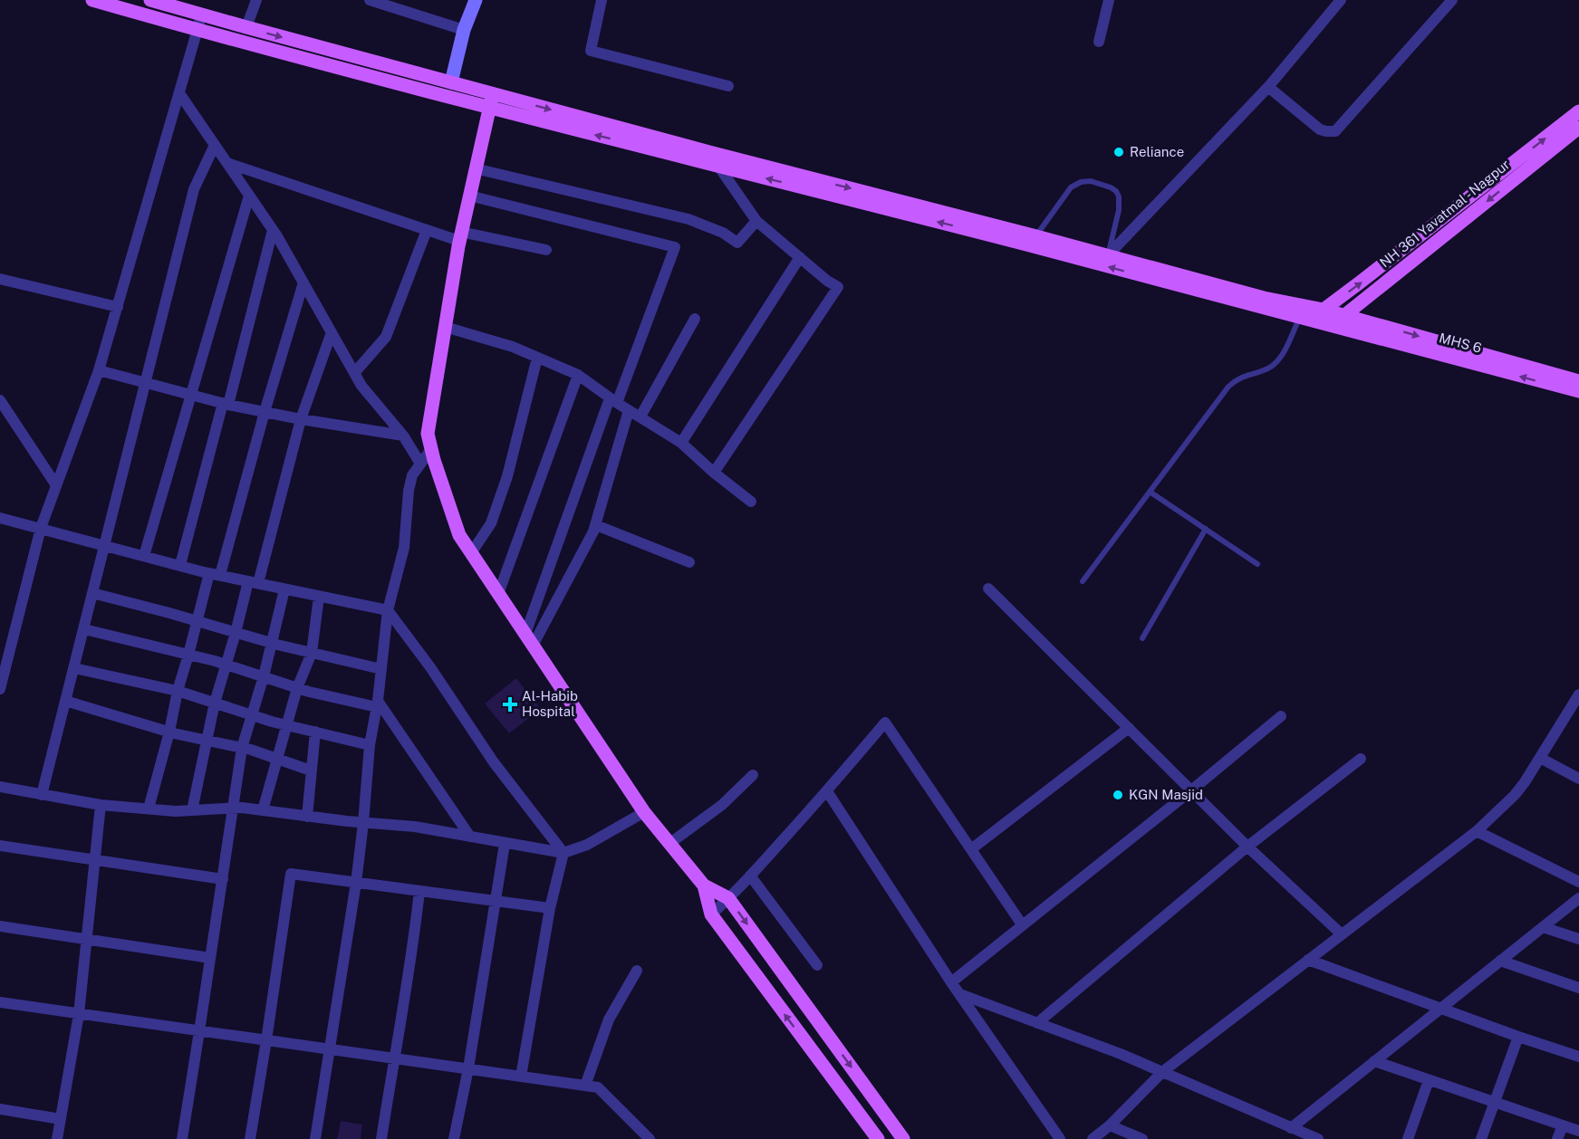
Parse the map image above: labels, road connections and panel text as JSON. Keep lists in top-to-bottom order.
{
  "streets": {
    "main road": ["NH 361 Yavatmal - Nagpur", "MHS 6"]
  },
  "crossings": [
    ["NH 361 Yavatmal - Nagpur", "MHS 6"]
  ],
  "places": {
    "other": ["Reliance", "KGN Masjid"],
    "health": ["Al-Habib Hospital"]
  }
}
